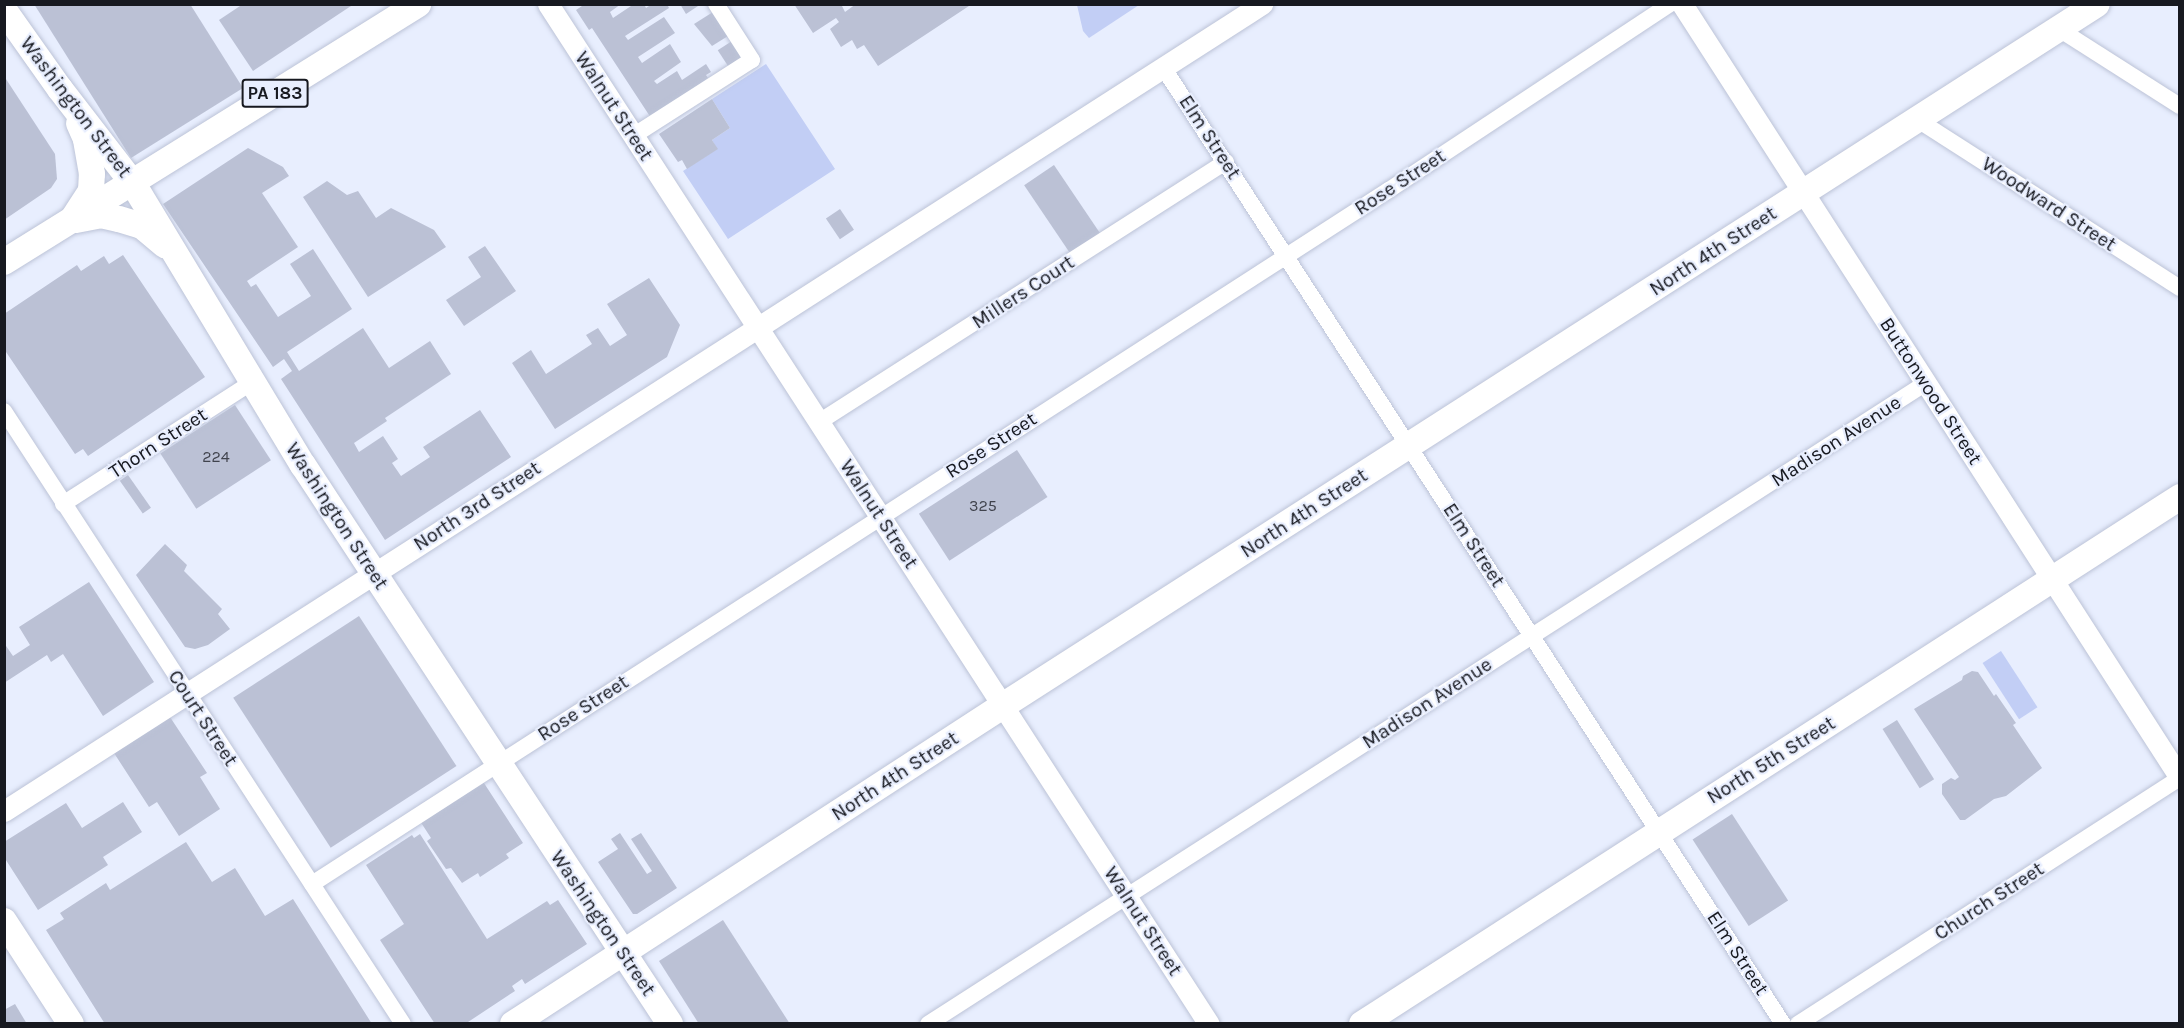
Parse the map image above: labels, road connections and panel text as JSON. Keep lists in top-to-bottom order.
{
  "streets": {
    "main road": [
      "PA 183",
      "Washington Street",
      "North 4th Street",
      "North 5th Street"
    ],
    "street": [
      "Walnut Street",
      "Elm Street",
      "Rose Street",
      "Woodward Street",
      "Millers Court",
      "Buttonwood Street",
      "Madison Avenue",
      "Thorn Street",
      "North 3rd Street",
      "Court Street",
      "Church Street"
    ]
  },
  "crossings": [
    ["PA 183", "Washington Street"],
    ["Walnut Street", "Rose Street"],
    ["Walnut Street", "North 4th Street"],
    ["Walnut Street", "Millers Court"],
    ["Walnut Street", "Madison Avenue"],
    ["Walnut Street", "North 3rd Street"],
    ["Washington Street", "Rose Street"],
    ["Washington Street", "North 4th Street"],
    ["Washington Street", "Thorn Street"],
    ["Washington Street", "North 3rd Street"],
    ["Elm Street", "Rose Street"],
    ["Elm Street", "North 4th Street"],
    ["Elm Street", "Millers Court"],
    ["Elm Street", "Madison Avenue"],
    ["Elm Street", "North 3rd Street"],
    ["Elm Street", "North 5th Street"],
    ["Rose Street", "Court Street"],
    ["Woodward Street", "North 4th Street"],
    ["North 4th Street", "Buttonwood Street"],
    ["Buttonwood Street", "Madison Avenue"],
    ["Buttonwood Street", "North 5th Street"],
    ["Buttonwood Street", "Church Street"],
    ["Thorn Street", "Court Street"],
    ["North 3rd Street", "Court Street"]
  ],
  "house_numbers": ["224", "325"]
}
